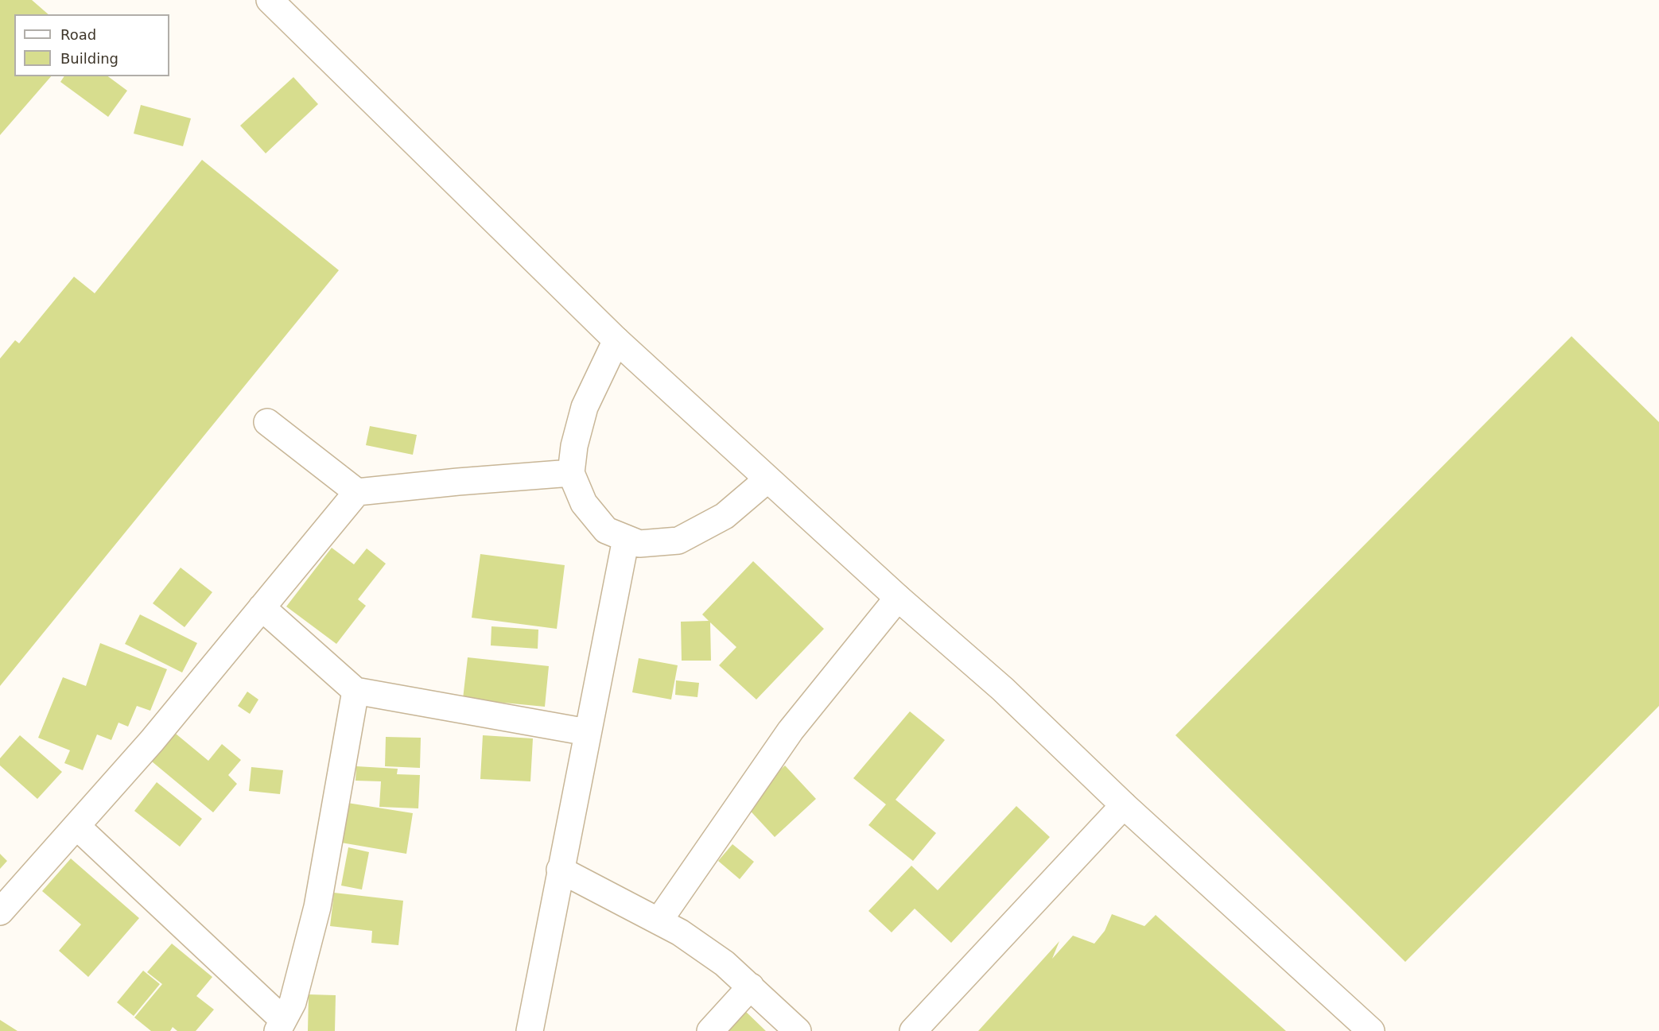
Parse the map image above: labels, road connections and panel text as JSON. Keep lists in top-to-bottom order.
{
  "legend": ["Road", "Building"]
}
